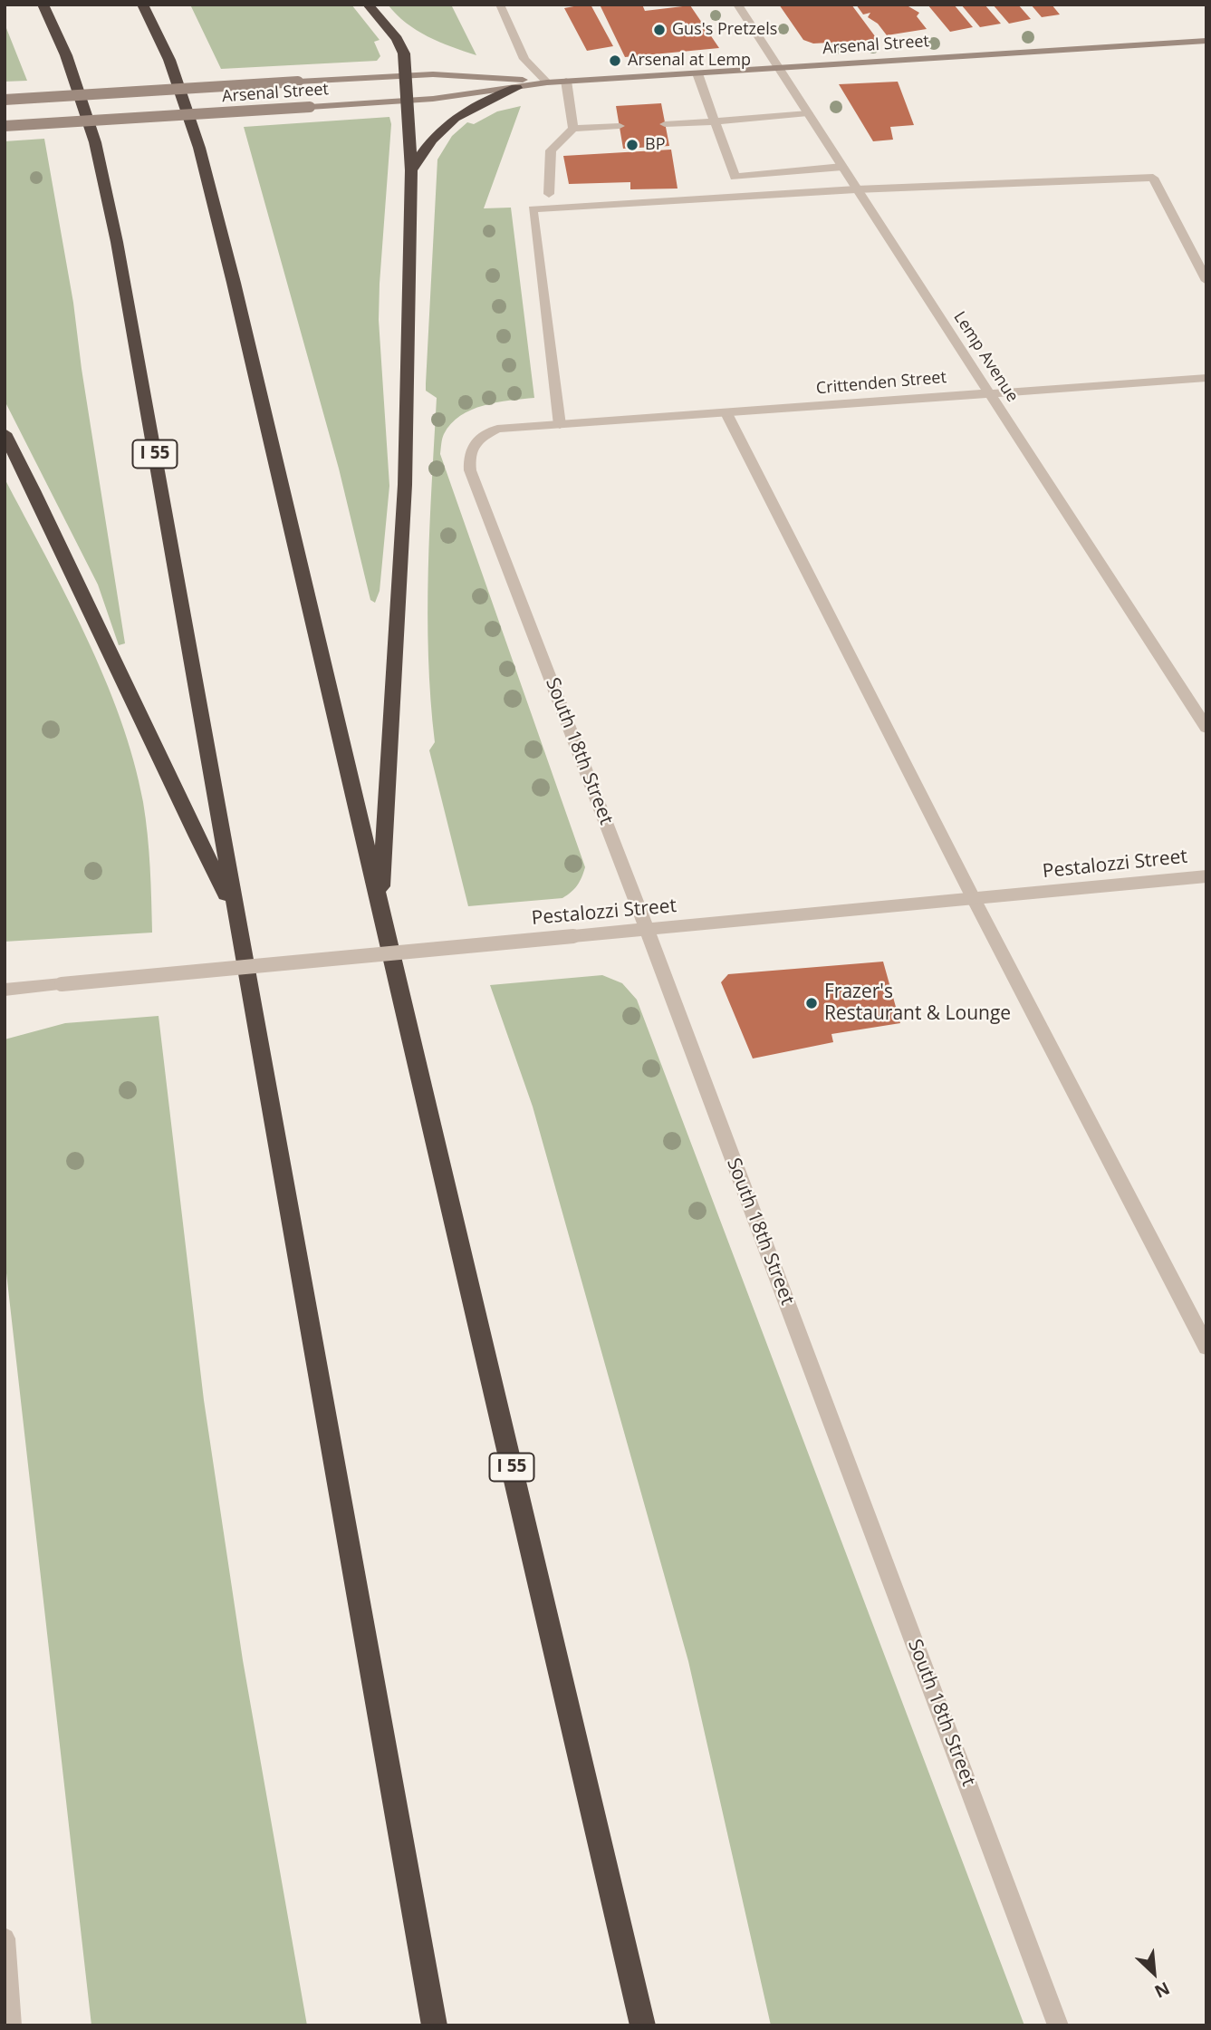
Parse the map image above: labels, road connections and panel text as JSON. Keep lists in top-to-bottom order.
{
  "streets": {
    "highway": ["I 55"],
    "main road": ["Arsenal Street"],
    "street": [
      "Lemp Avenue",
      "Crittenden Street",
      "South 18th Street",
      "Pestalozzi Street"
    ]
  },
  "crossings": [
    ["Arsenal Street", "Lemp Avenue"],
    ["Lemp Avenue", "Crittenden Street"],
    ["Crittenden Street", "South 18th Street"],
    ["South 18th Street", "Pestalozzi Street"]
  ],
  "places": [
    "Gus's Pretzels",
    "Arsenal at Lemp",
    "BP",
    "Frazer's Restaurant & Lounge"
  ],
  "north": "bottom right"
}
